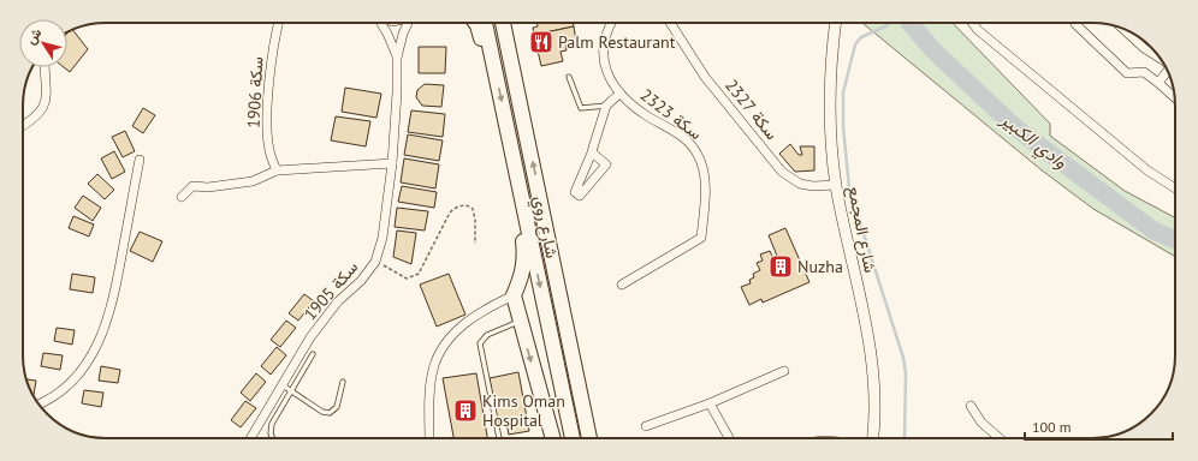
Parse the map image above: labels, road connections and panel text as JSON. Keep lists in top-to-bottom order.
{
  "streets": {
    "main road": ["شارع روي"],
    "street": [
      "سكة 1906",
      "سكة 2327",
      "سكة 2323",
      "شارع المجمع",
      "سكة 1905"
    ]
  },
  "crossings": [
    ["سكة 2327", "شارع المجمع"]
  ],
  "water": ["وادي الكبير"],
  "places": {
    "restaurant": ["Palm Restaurant"],
    "building": ["Nuzha", "Kims Oman Hospital"]
  },
  "scale_bar": "100 m",
  "north": "top left"
}
